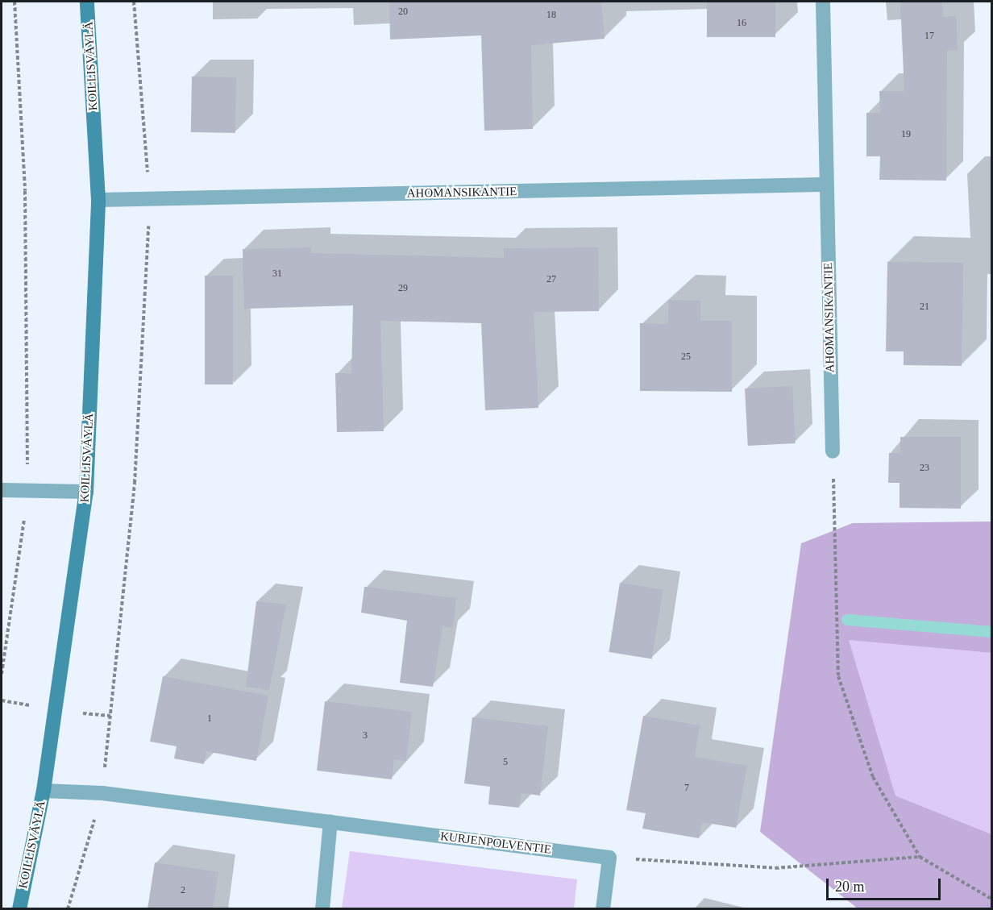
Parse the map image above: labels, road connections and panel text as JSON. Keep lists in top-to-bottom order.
{
  "streets": {
    "street": ["KOILLISVÄYLÄ", "AHOMANSIKANTIE", "KURJENPOLVENTIE"]
  },
  "crossings": [
    ["KOILLISVÄYLÄ", "AHOMANSIKANTIE"],
    ["KOILLISVÄYLÄ", "KURJENPOLVENTIE"]
  ],
  "house_numbers": [
    "20",
    "18",
    "16",
    "17",
    "19",
    "31",
    "27",
    "29",
    "21",
    "25",
    "23",
    "1",
    "3",
    "5",
    "7",
    "2"
  ],
  "scale_bar": "20 m"
}
